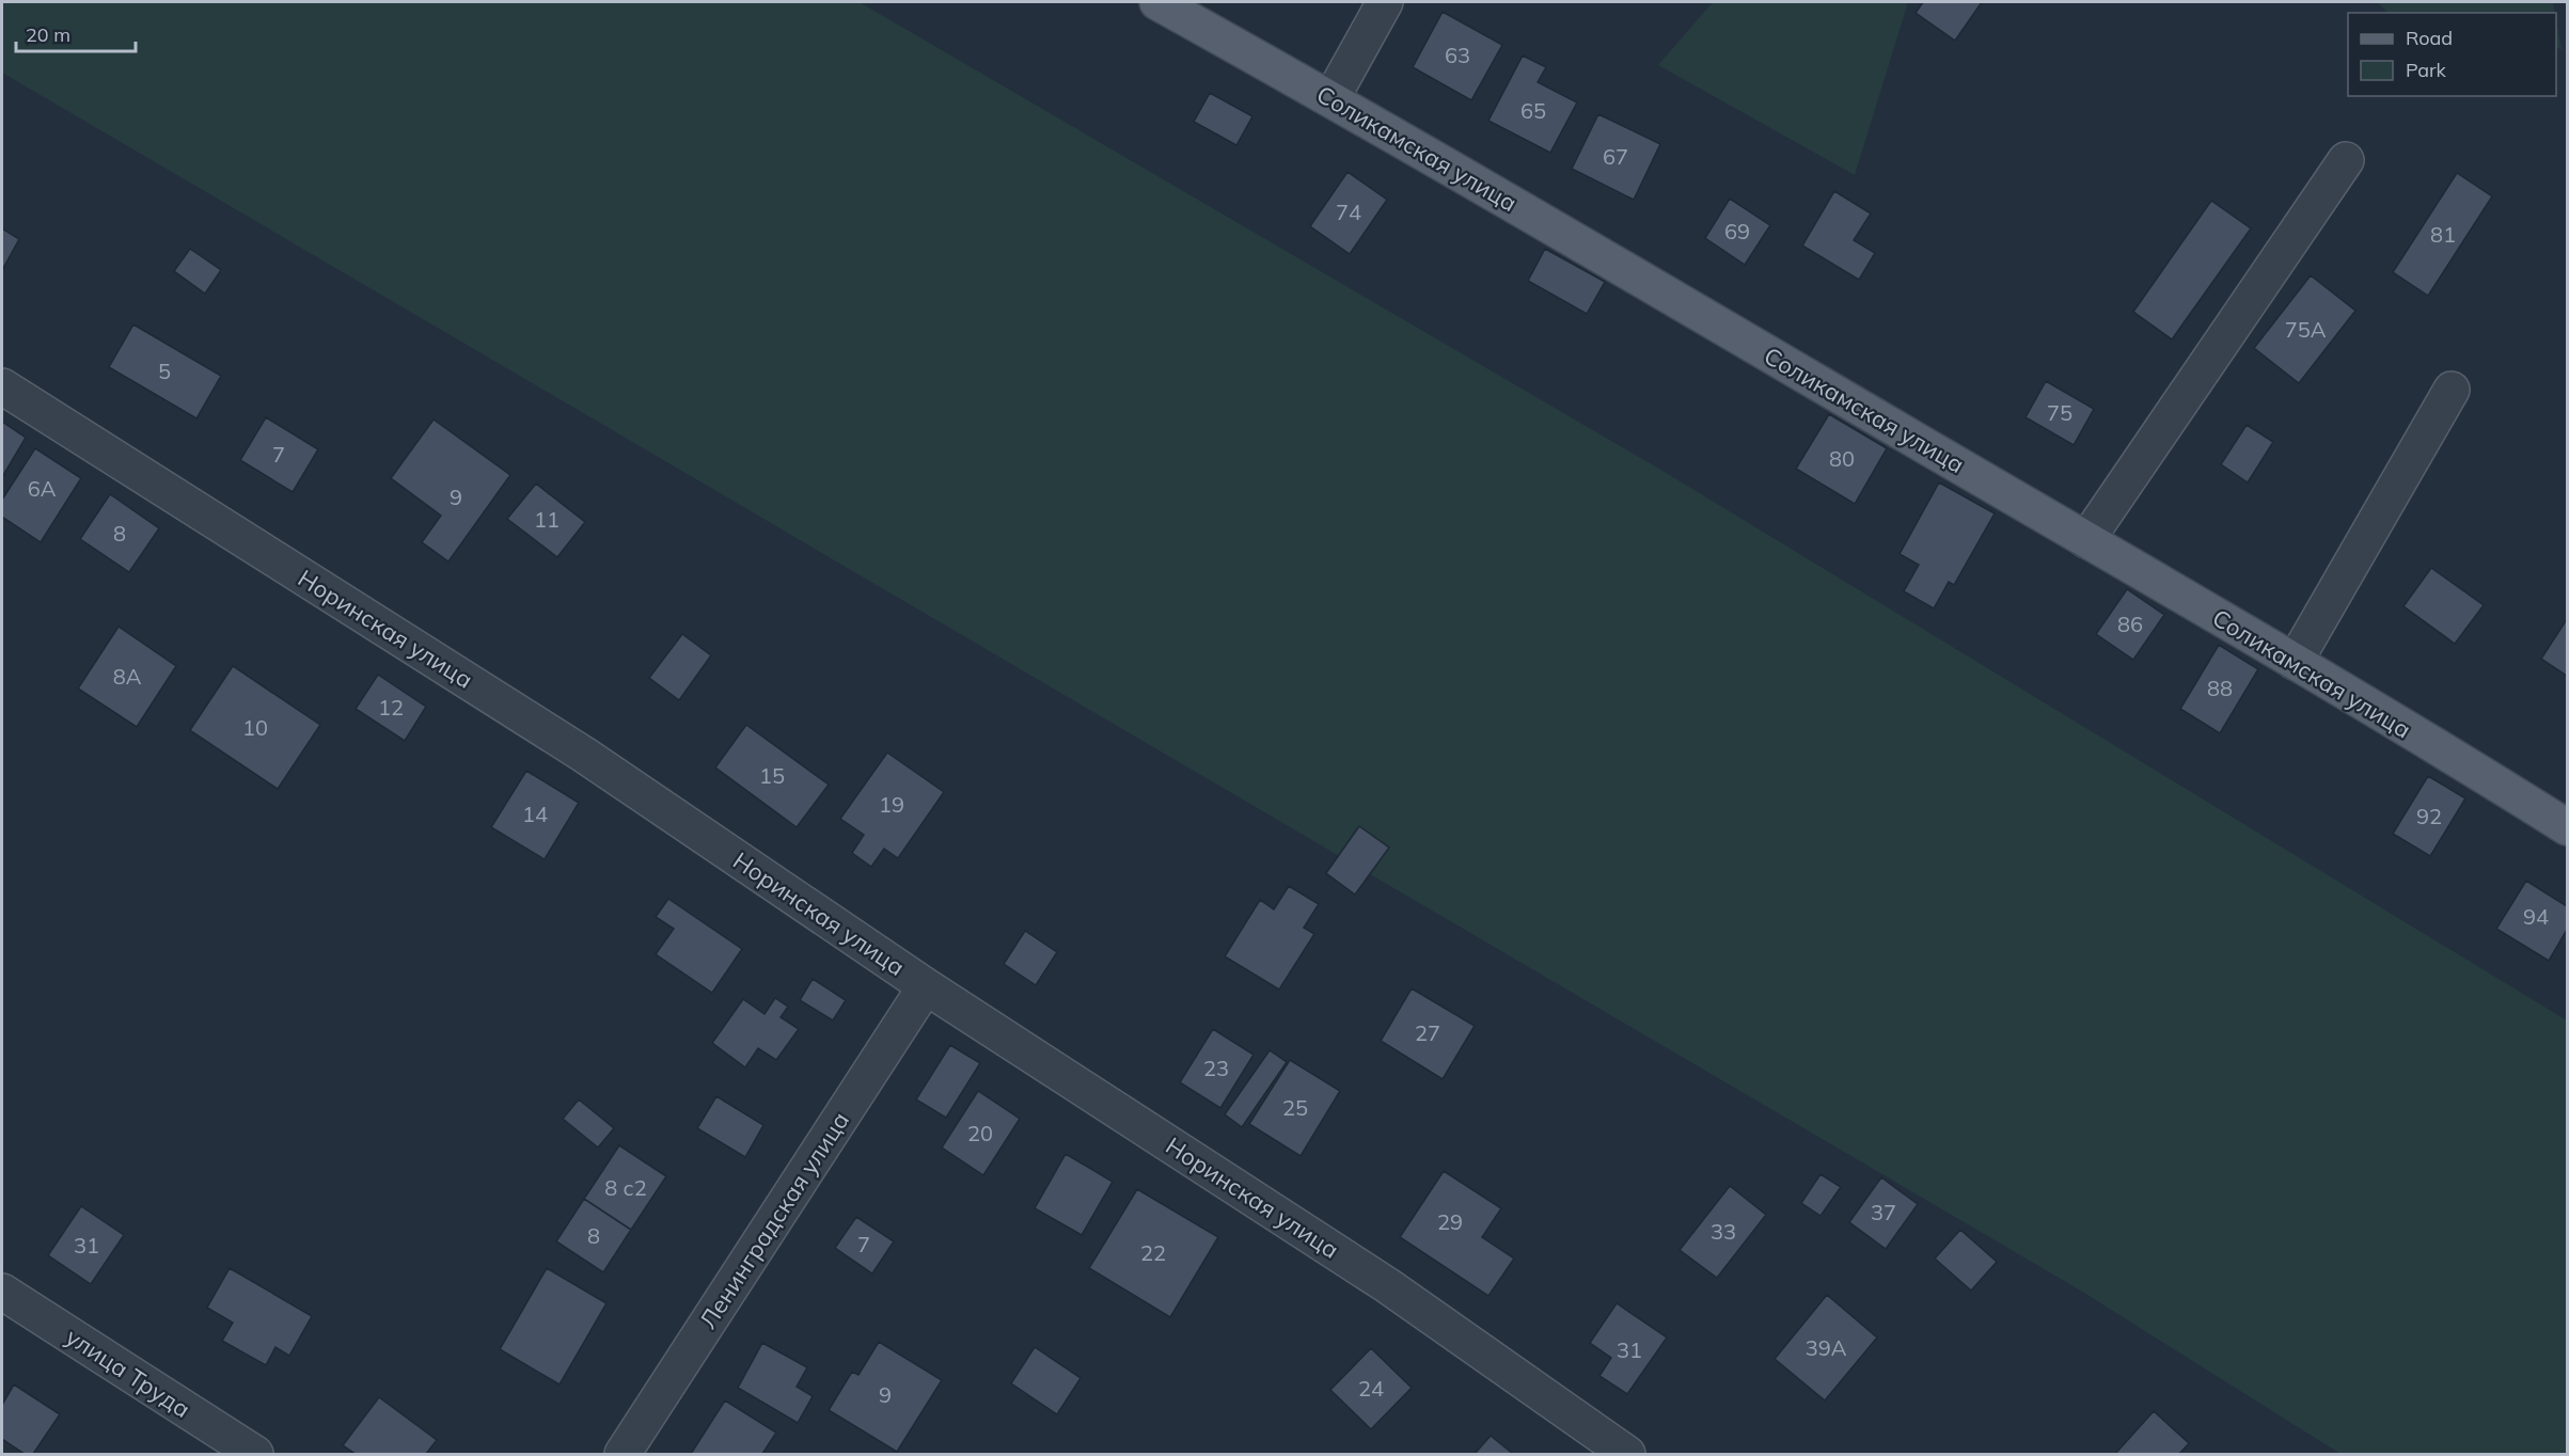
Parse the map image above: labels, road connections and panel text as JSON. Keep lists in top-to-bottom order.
{
  "streets": {
    "main road": ["Соликамская улица"],
    "street": ["Норинская улица", "Ленинградская улица", "улица Труда"]
  },
  "crossings": [
    ["Норинская улица", "Ленинградская улица"]
  ],
  "house_numbers": [
    "63",
    "65",
    "67",
    "74",
    "69",
    "81",
    "75А",
    "5",
    "75",
    "7",
    "80",
    "6А",
    "9",
    "11",
    "8",
    "86",
    "8А",
    "88",
    "12",
    "10",
    "15",
    "19",
    "14",
    "92",
    "94",
    "27",
    "23",
    "25",
    "20",
    "8 с2",
    "37",
    "29",
    "33",
    "8",
    "7",
    "31",
    "22",
    "39А",
    "31",
    "24",
    "9"
  ],
  "legend": ["Road", "Park"],
  "scale_bar": "20 m"
}
